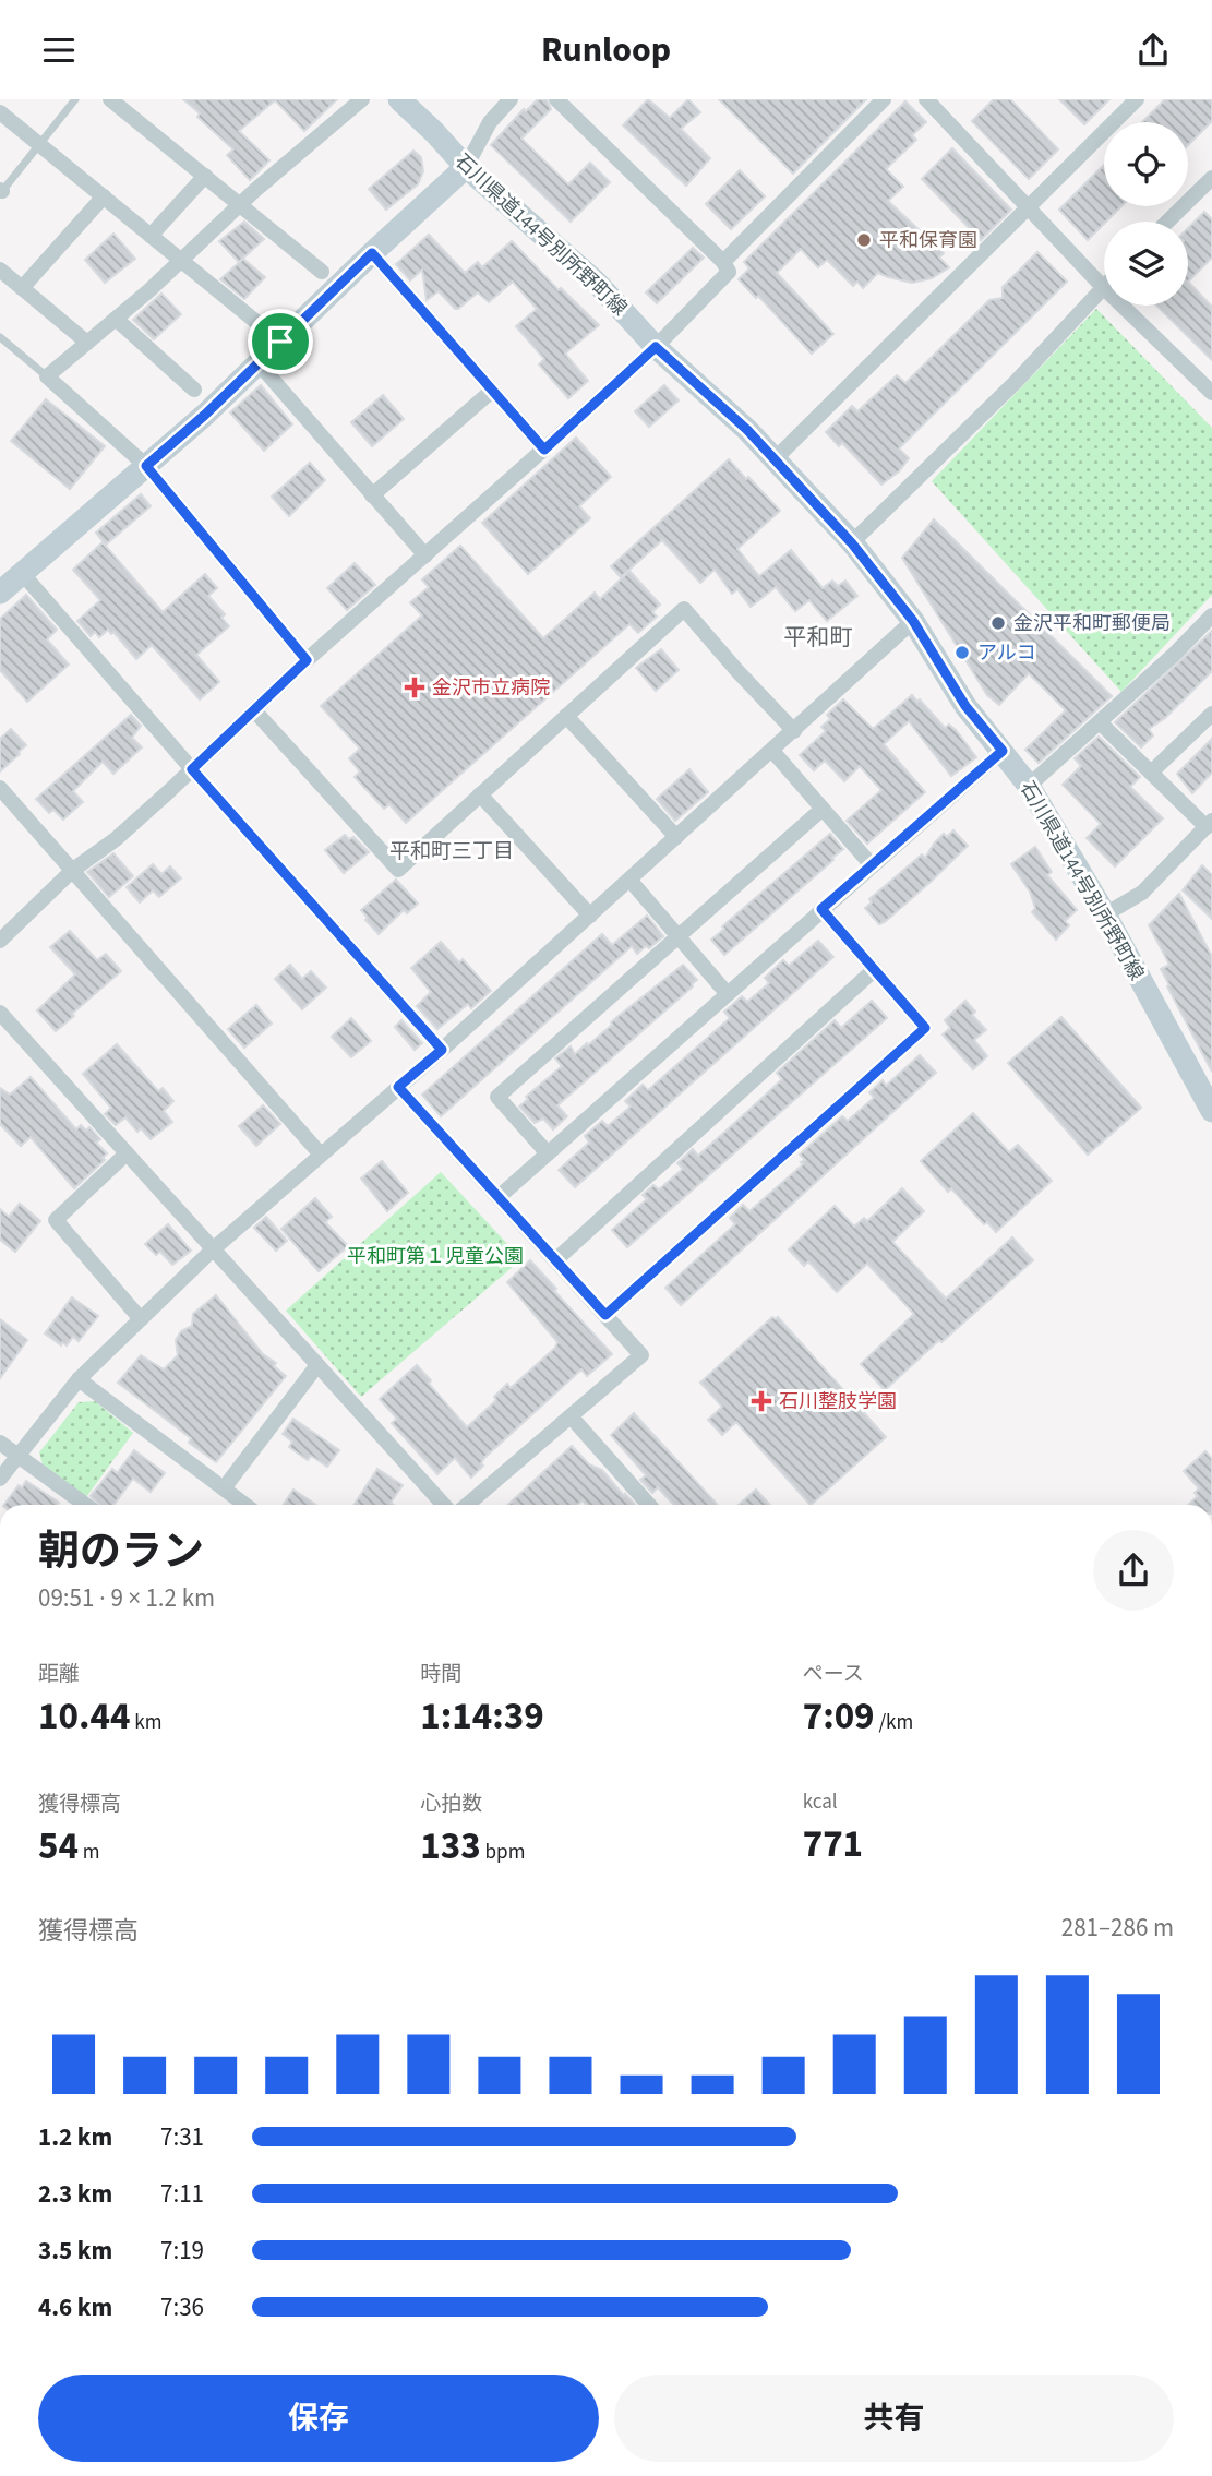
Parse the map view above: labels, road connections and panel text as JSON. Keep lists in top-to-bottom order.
{
  "streets": {
    "main road": ["石川県道144号別所野町線"]
  },
  "districts": ["平和町", "平和町三丁目"],
  "parks": ["平和町第１児童公園"],
  "places": {
    "other": ["平和保育園", "金沢平和町郵便局", "アルコ"],
    "health": ["金沢市立病院", "石川整肢学園"]
  },
  "page": {
    "header": "Runloop",
    "heading": ["朝のラン", "09:51 · 9 × 1.2 km"],
    "stats": [
      ["距離", "10.44 km"],
      ["時間", "1:14:39"],
      ["ペース", "7:09 /km"],
      ["獲得標高", "54 m"],
      ["心拍数", "133 bpm"],
      ["kcal", "771"]
    ],
    "chart": ["獲得標高", "281–286 m"],
    "list": [
      {
        "name": "1.2 km",
        "note": "7:31"
      },
      {
        "name": "2.3 km",
        "note": "7:11"
      },
      {
        "name": "3.5 km",
        "note": "7:19"
      },
      {
        "name": "4.6 km",
        "note": "7:36"
      }
    ],
    "buttons": ["保存", "共有"]
  }
}
